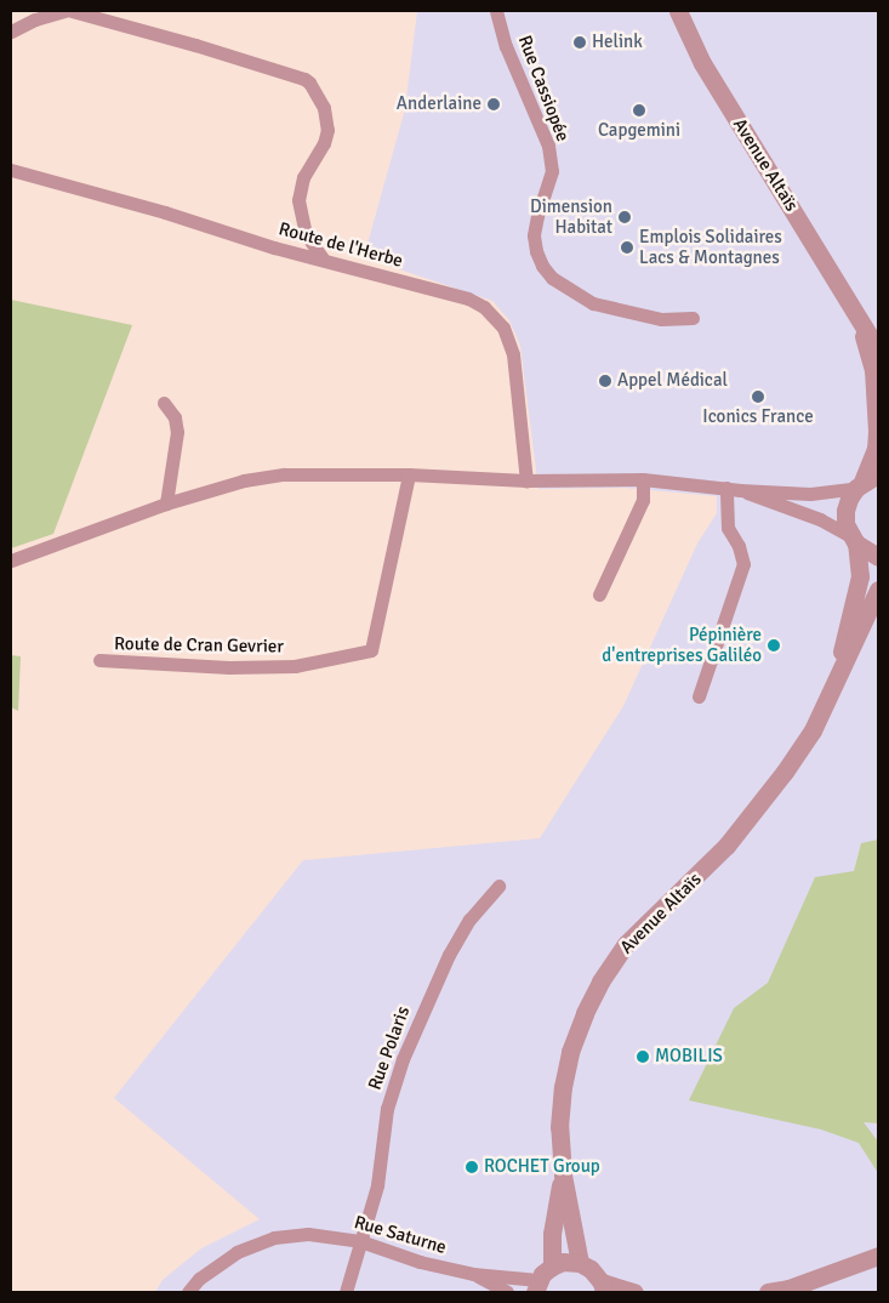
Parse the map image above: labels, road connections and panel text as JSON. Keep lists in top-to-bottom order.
{
  "streets": {
    "street": [
      "Rue Cassiopée",
      "Avenue Altaïs",
      "Route de l'Herbe",
      "Route de Cran Gevrier",
      "Rue Polaris",
      "Rue Saturne"
    ]
  },
  "crossings": [
    ["Avenue Altaïs", "Rue Saturne"],
    ["Rue Polaris", "Rue Saturne"]
  ],
  "places": [
    "Helink",
    "Anderlaine",
    "Capgemini",
    "Dimension Habitat",
    "Emplois Solidaires Lacs & Montagnes",
    "Appel Médical",
    "Iconics France",
    "Pépinière d'entreprises Galiléo",
    "MOBILIS",
    "ROCHET Group"
  ]
}
